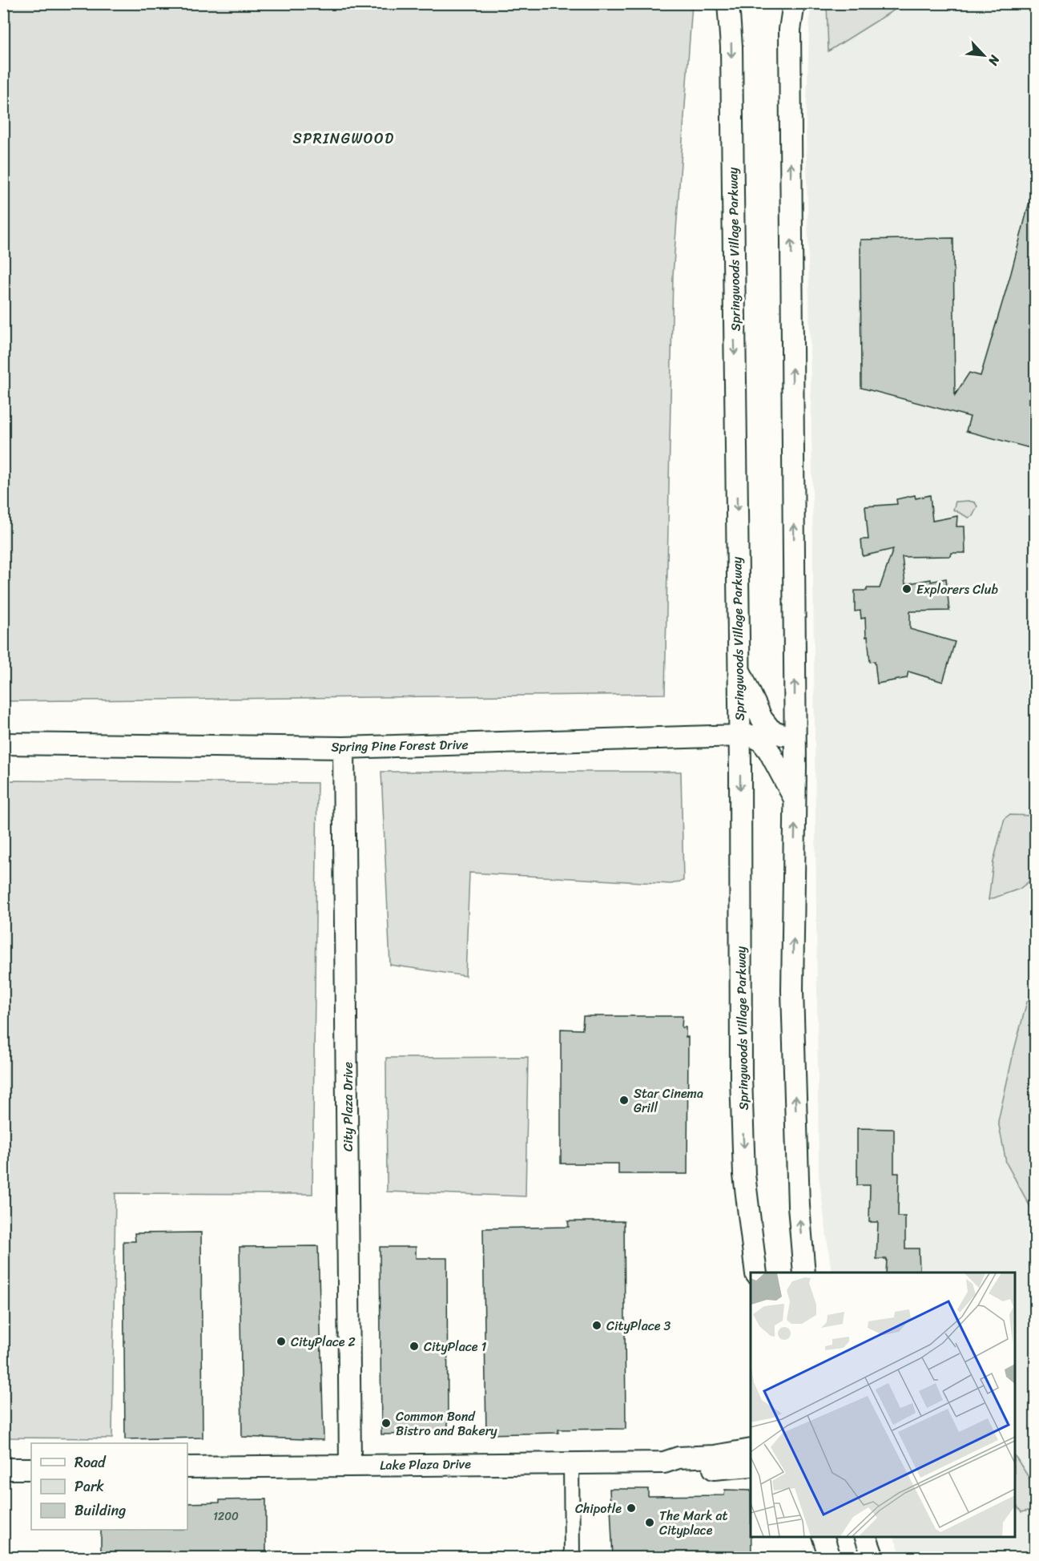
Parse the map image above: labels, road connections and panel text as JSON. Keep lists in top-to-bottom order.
{
  "streets": {
    "main road": [
      "Springwoods Village Parkway",
      "Spring Pine Forest Drive",
      "City Plaza Drive",
      "Lake Plaza Drive"
    ]
  },
  "crossings": [
    ["Springwoods Village Parkway", "Spring Pine Forest Drive"],
    ["Spring Pine Forest Drive", "City Plaza Drive"],
    ["City Plaza Drive", "Lake Plaza Drive"]
  ],
  "districts": ["SPRINGWOOD"],
  "places": [
    "Explorers Club",
    "Star Cinema Grill",
    "CityPlace 3",
    "CityPlace 2",
    "CityPlace 1",
    "Common Bond Bistro and Bakery",
    "Chipotle",
    "The Mark at Cityplace"
  ],
  "house_numbers": ["1200"],
  "legend": ["Road", "Park", "Building"],
  "north": "bottom right"
}
